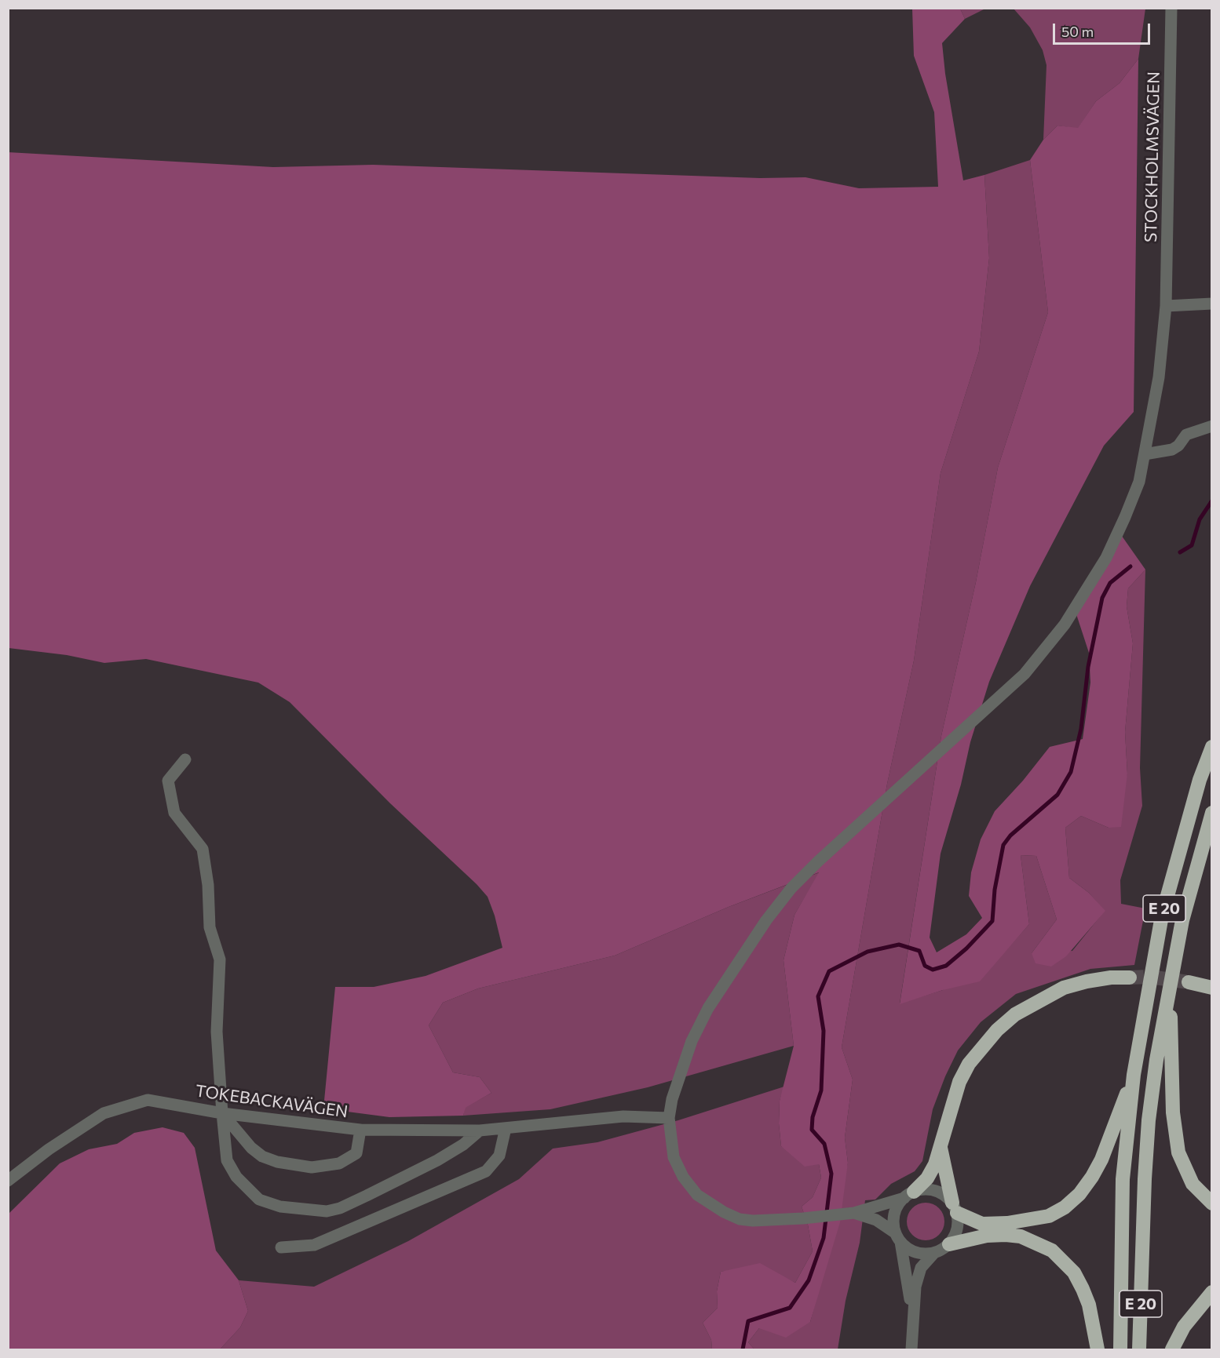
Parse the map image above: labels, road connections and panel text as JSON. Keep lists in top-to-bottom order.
{
  "streets": {
    "highway": ["E 20"],
    "street": ["STOCKHOLMSVÄGEN", "TOKEBACKAVÄGEN"]
  },
  "crossings": [
    ["STOCKHOLMSVÄGEN", "TOKEBACKAVÄGEN"]
  ],
  "scale_bar": "50 m"
}
